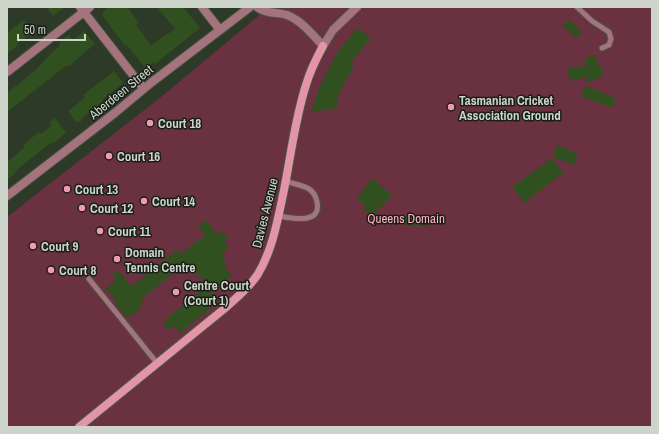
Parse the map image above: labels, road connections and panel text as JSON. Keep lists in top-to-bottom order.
{
  "streets": {
    "street": ["Aberdeen Street", "Davies Avenue"]
  },
  "parks": ["Queens Domain"],
  "places": [
    "Tasmanian Cricket Association Ground",
    "Court 18",
    "Court 16",
    "Court 13",
    "Court 14",
    "Court 12",
    "Court 11",
    "Court 9",
    "Domain Tennis Centre",
    "Court 8",
    "Centre Court (Court 1)"
  ],
  "scale_bar": "50 m"
}
